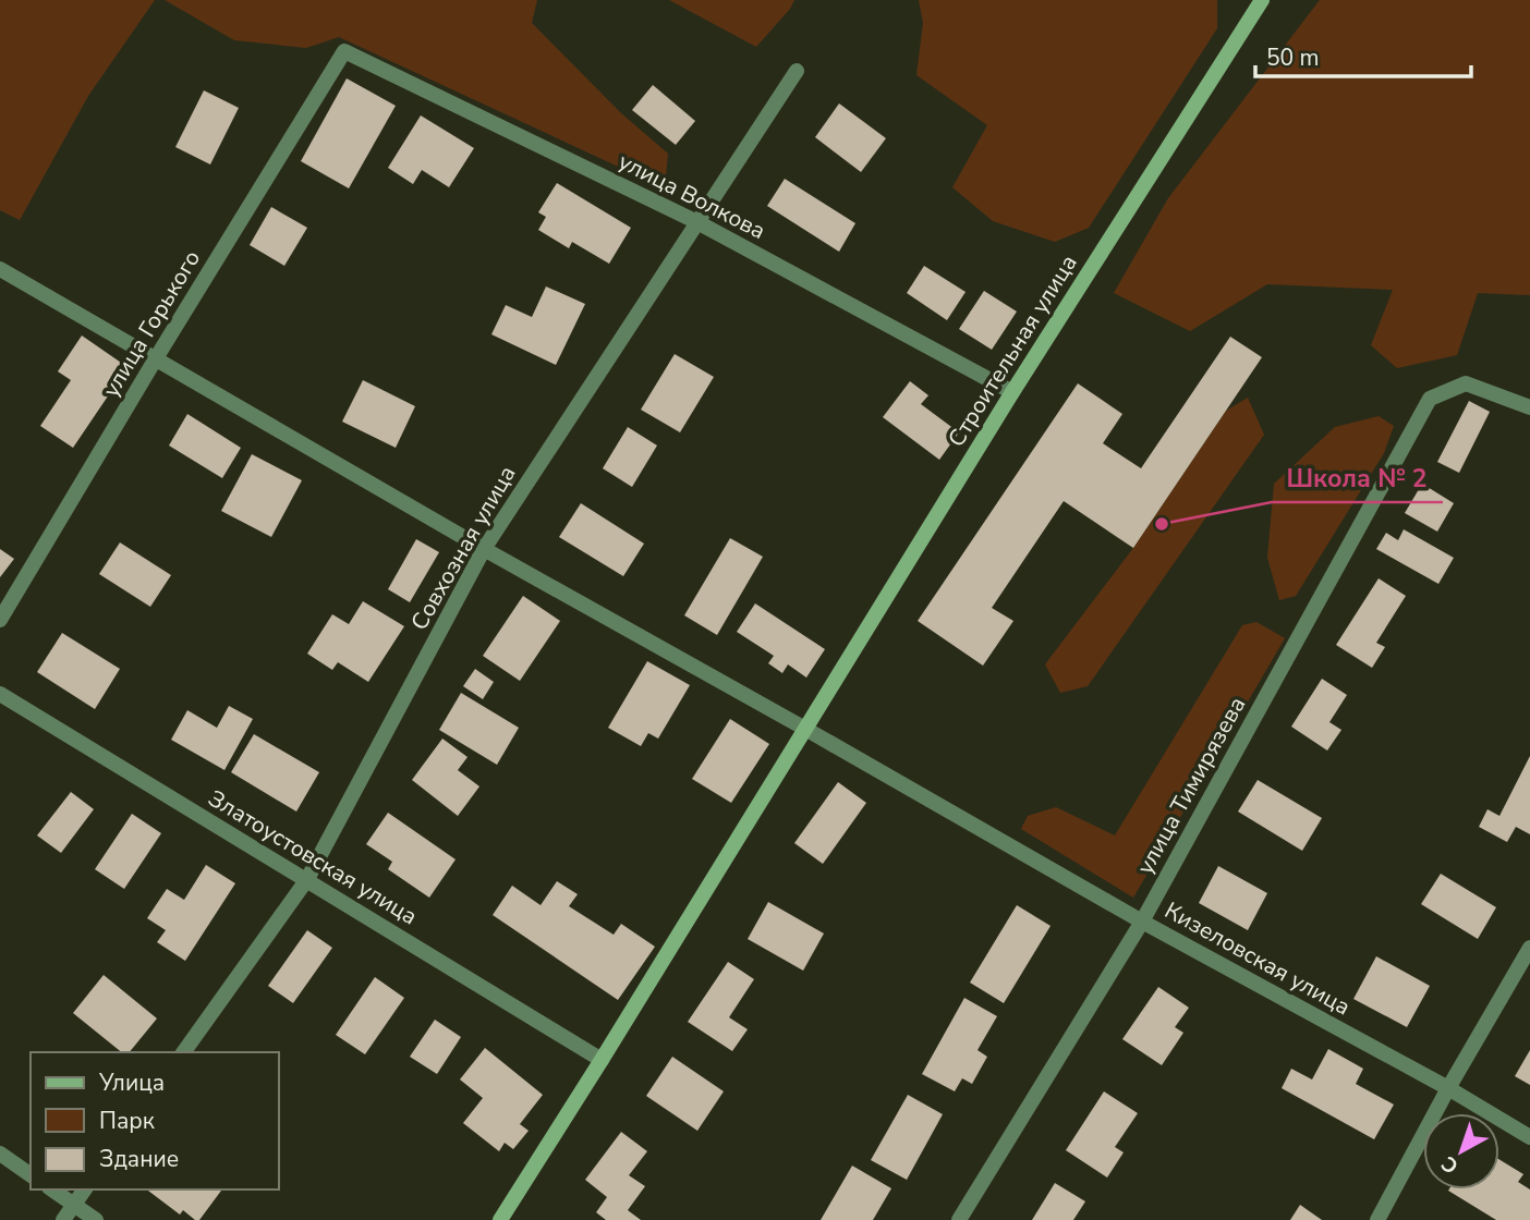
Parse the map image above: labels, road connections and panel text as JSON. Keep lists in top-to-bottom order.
{
  "streets": {
    "street": [
      "улица Волкова",
      "улица Горького",
      "Строительная улица",
      "Совхозная улица",
      "улица Тимирязева",
      "Златоустовская улица",
      "Кизеловская улица"
    ]
  },
  "crossings": [
    ["улица Волкова", "улица Горького"],
    ["улица Волкова", "Строительная улица"],
    ["улица Волкова", "Совхозная улица"],
    ["улица Горького", "Кизеловская улица"],
    ["Строительная улица", "Златоустовская улица"],
    ["Строительная улица", "Кизеловская улица"],
    ["Совхозная улица", "Златоустовская улица"],
    ["Совхозная улица", "Кизеловская улица"],
    ["улица Тимирязева", "Кизеловская улица"]
  ],
  "places": ["Школа № 2"],
  "legend": ["Улица", "Парк", "Здание"],
  "scale_bar": "50 m",
  "north": "bottom left"
}
